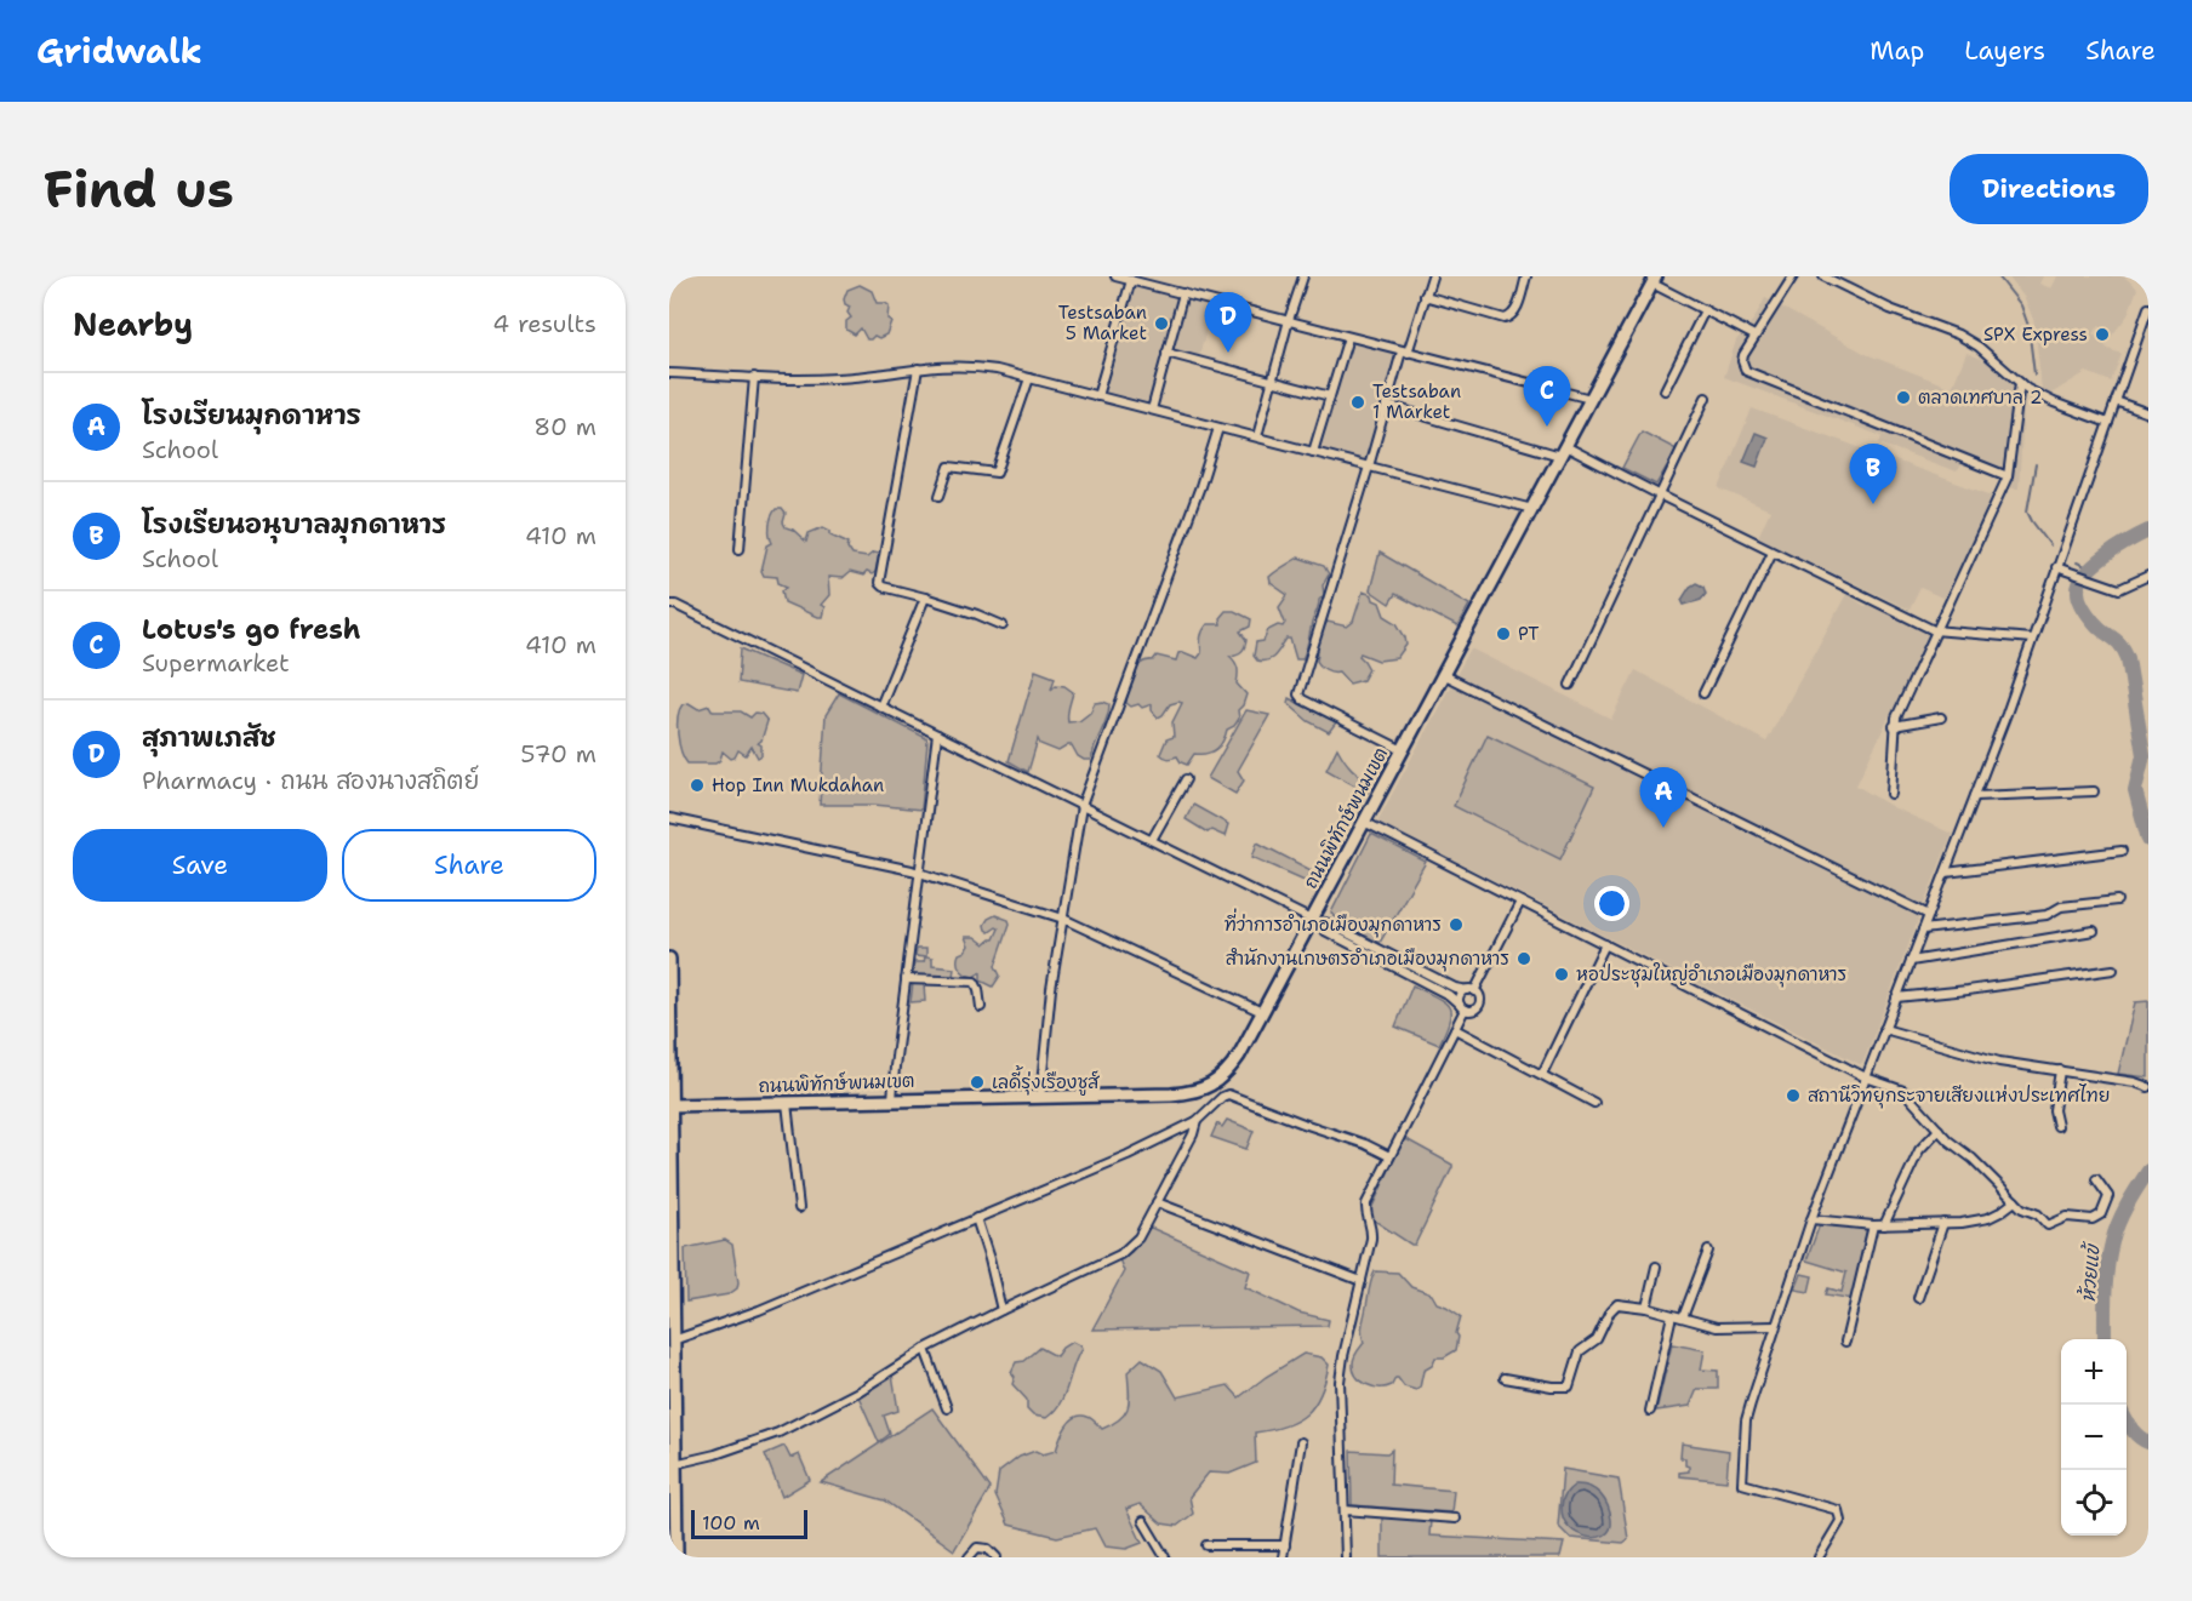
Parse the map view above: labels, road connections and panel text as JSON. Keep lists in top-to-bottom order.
{
  "streets": {
    "main road": ["ถนนพิทักษ์พนมเขต"]
  },
  "water": ["ห้วยแข้"],
  "places": [
    "Testsaban 5 Market",
    "SPX Express",
    "ตลาดเทศบาล 2",
    "Testsaban 1 Market",
    "PT",
    "Hop Inn Mukdahan",
    "ที่ว่าการอำเภอเมืองมุกดาหาร",
    "สำนักงานเกษตรอำเภอเมืองมุกดาหาร",
    "หอประชุมใหญ่อำเภอเมืองมุกดาหาร",
    "เลดี้รุ่งเรืองชูส์",
    "สถานีวิทยุกระจายเสียงแห่งประเทศไทย"
  ],
  "scale_bar": "100 m",
  "page": {
    "header": "Gridwalk",
    "nav": ["Map", "Layers", "Share"],
    "buttons": [
      "Directions",
      ["Save", "Share"]
    ],
    "title": "Find us",
    "heading": ["Nearby", "4 results"],
    "pins": [
      "D",
      "C",
      "B",
      "A"
    ],
    "list": [
      {
        "mark": "A",
        "name": "โรงเรียนมุกดาหาร",
        "note": "School",
        "value": "80 m"
      },
      {
        "mark": "B",
        "name": "โรงเรียนอนุบาลมุกดาหาร",
        "note": "School",
        "value": "410 m"
      },
      {
        "mark": "C",
        "name": "Lotus's go fresh",
        "note": "Supermarket",
        "value": "410 m"
      },
      {
        "mark": "D",
        "name": "สุภาพเภสัช",
        "note": "Pharmacy · ถนน สองนางสถิตย์",
        "value": "570 m"
      }
    ],
    "map_buttons": ["+", "−"],
    "scale": "100 m"
  }
}
